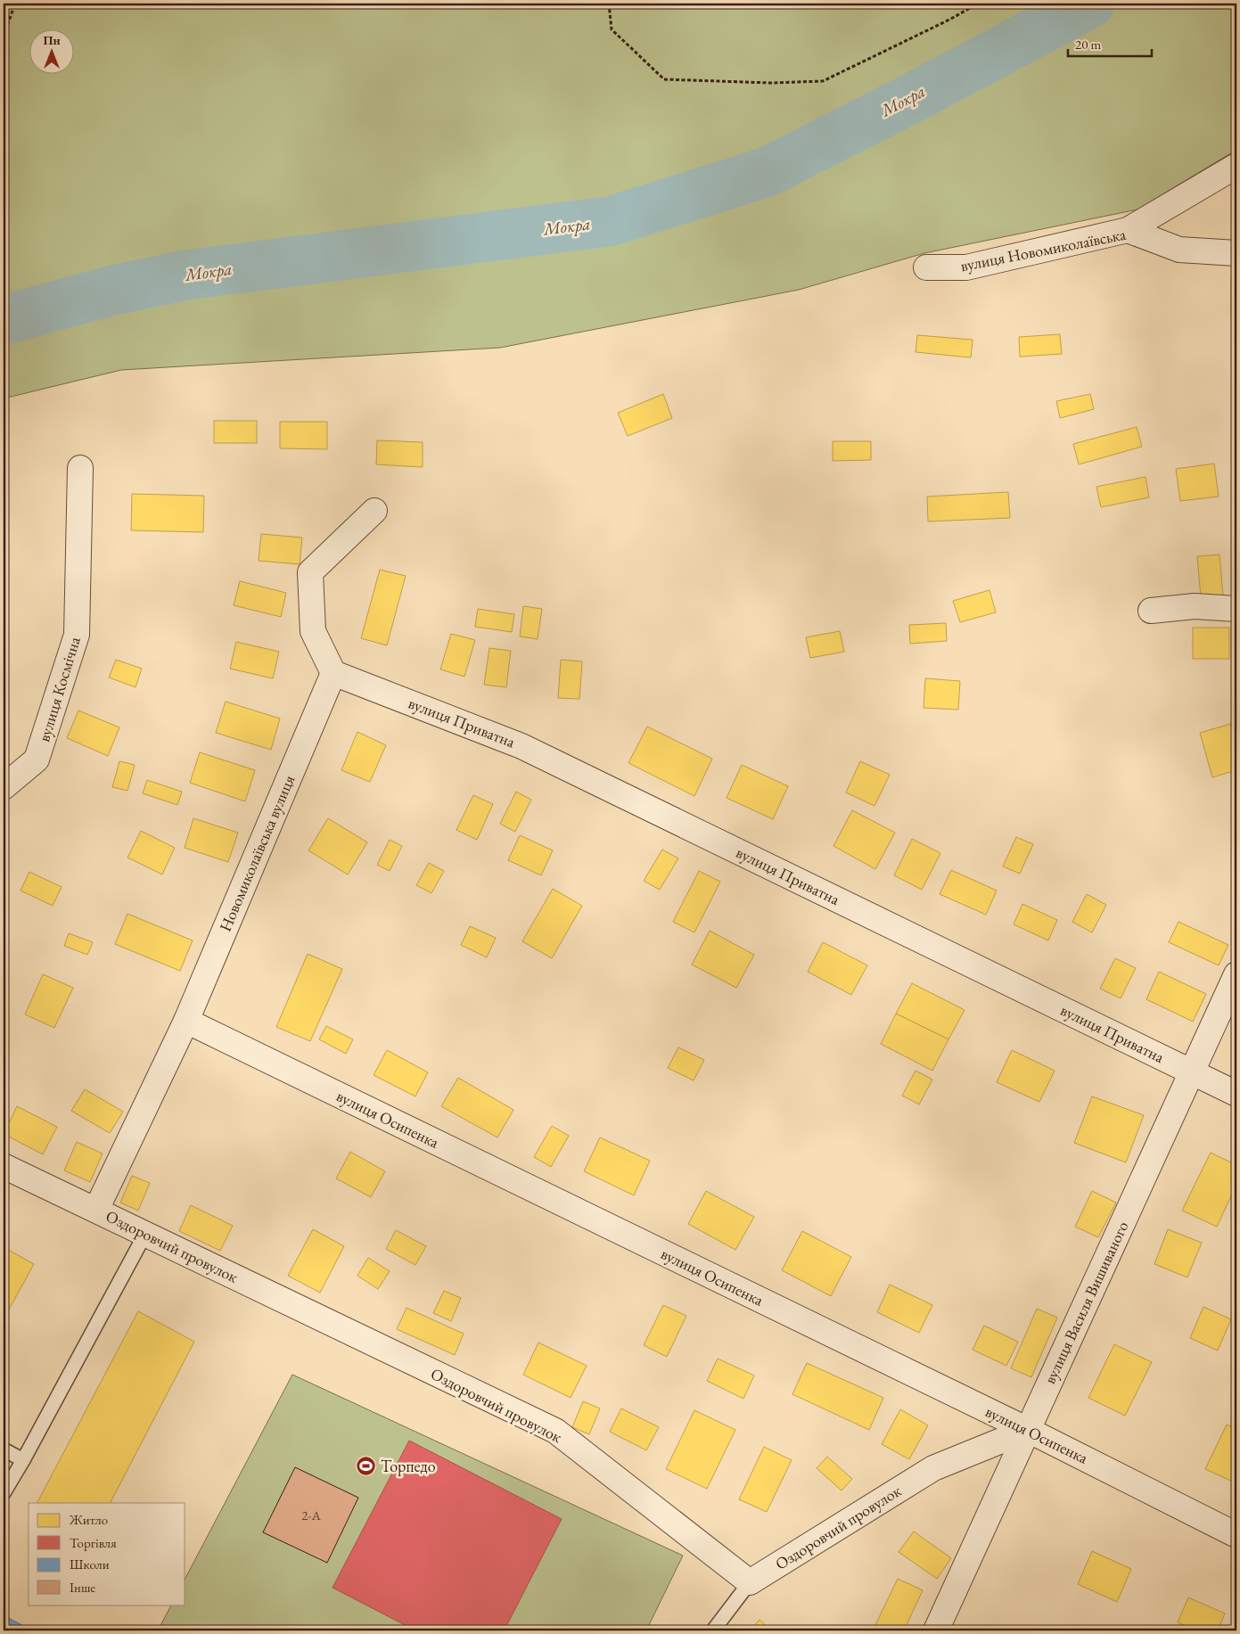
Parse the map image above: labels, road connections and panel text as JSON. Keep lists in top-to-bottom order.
{
  "streets": {
    "street": [
      "вулиця Новомиколаївська",
      "вулиця Космічна",
      "вулиця Приватна",
      "Новомиколаївська вулиця",
      "вулиця Осипенка",
      "Оздоровчий провулок",
      "вулиця Василя Вишиваного"
    ]
  },
  "crossings": [
    ["вулиця Приватна", "Новомиколаївська вулиця"],
    ["вулиця Приватна", "вулиця Василя Вишиваного"],
    ["Новомиколаївська вулиця", "вулиця Осипенка"],
    ["Новомиколаївська вулиця", "Оздоровчий провулок"],
    ["вулиця Осипенка", "Оздоровчий провулок"],
    ["вулиця Осипенка", "вулиця Василя Вишиваного"],
    ["Оздоровчий провулок", "вулиця Василя Вишиваного"]
  ],
  "water": ["Мокра"],
  "places": {
    "sports": ["Торпедо"]
  },
  "house_numbers": ["2-А"],
  "legend": [
    "Житло",
    "Торгівля",
    "Школи",
    "Інше"
  ],
  "scale_bar": "20 m",
  "north": "top"
}
